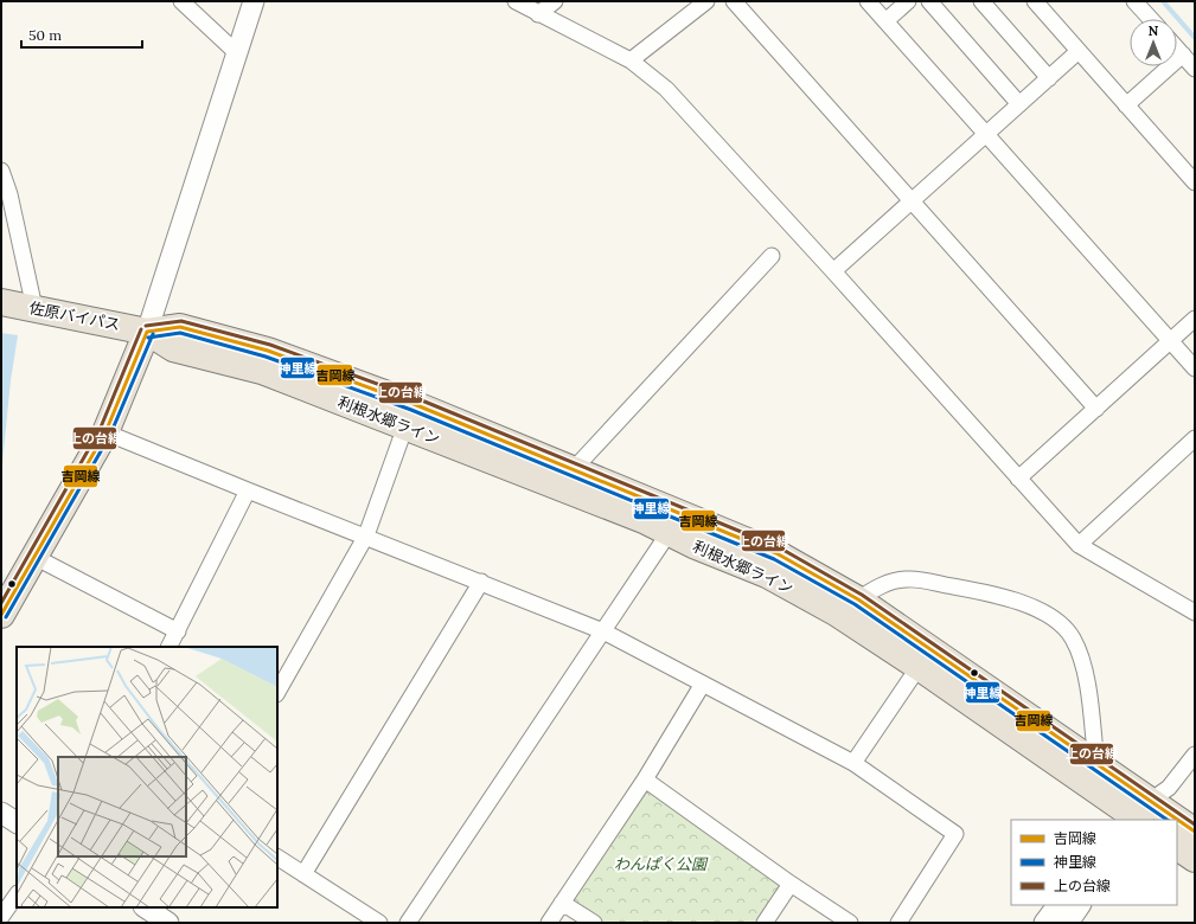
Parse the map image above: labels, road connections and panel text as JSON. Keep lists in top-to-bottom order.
{
  "streets": {
    "highway": ["佐原バイパス", "利根水郷ライン"]
  },
  "crossings": [
    ["佐原バイパス", "利根水郷ライン"]
  ],
  "parks": ["わんぱく公園"],
  "lines": ["transit line 上の台線", "transit line 吉岡線", "transit line 神里線"],
  "legend": ["吉岡線", "神里線", "上の台線"],
  "scale_bar": "50 m",
  "north": "top"
}
